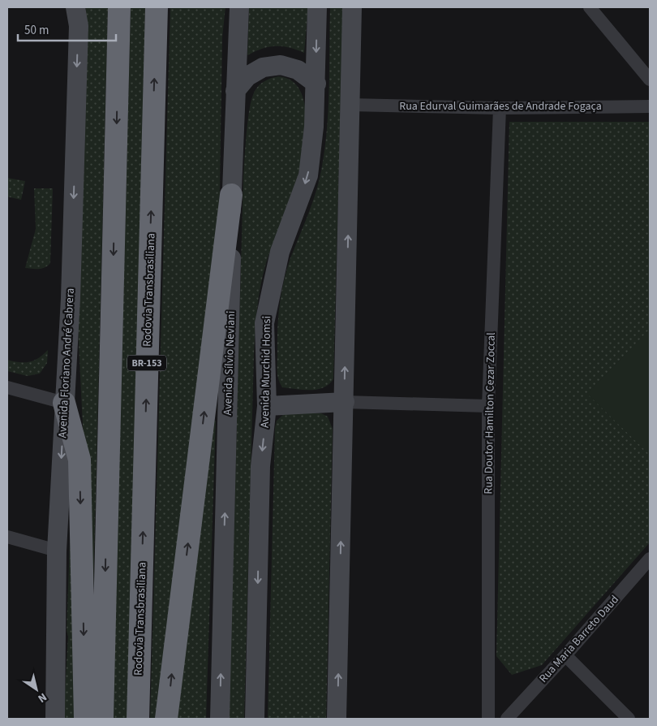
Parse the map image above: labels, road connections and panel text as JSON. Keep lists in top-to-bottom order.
{
  "streets": {
    "highway": ["Rodovia Transbrasiliana", "BR-153"],
    "main road": ["Avenida Floriano André Cabrera", "Avenida Sílvio Neviani", "Avenida Murchid Homsi"],
    "street": ["Rua Edurval Guimarães de Andrade Fogaça", "Rua Doutor Hamilton Cezar Zoccal", "Rua Maria Barreto Daud"]
  },
  "crossings": [
    ["Rua Edurval Guimarães de Andrade Fogaça", "Rua Doutor Hamilton Cezar Zoccal"]
  ],
  "one_way": ["Avenida Floriano André Cabrera"],
  "scale_bar": "50 m",
  "north": "bottom right"
}
